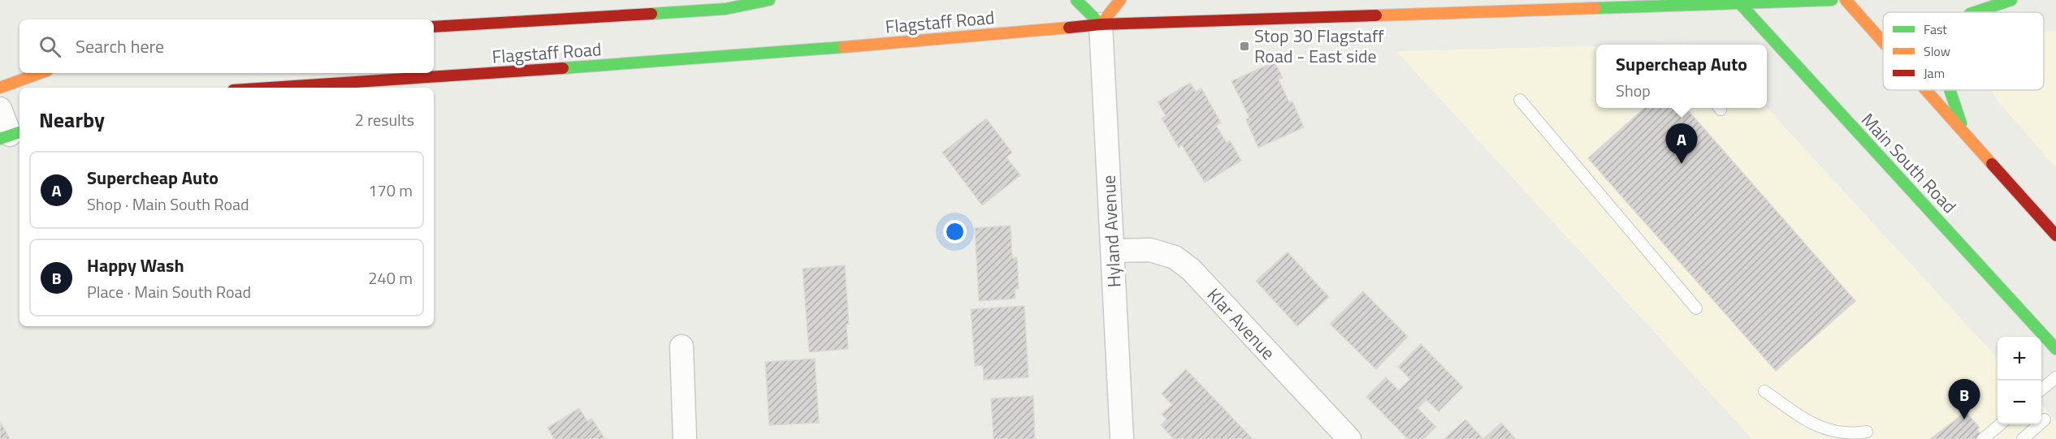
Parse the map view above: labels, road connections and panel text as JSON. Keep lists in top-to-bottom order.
{
  "streets": {
    "main road": ["Flagstaff Road", "Main South Road"],
    "street": ["Hyland Avenue", "Klar Avenue"]
  },
  "crossings": [
    ["Flagstaff Road", "Main South Road"],
    ["Flagstaff Road", "Hyland Avenue"],
    ["Hyland Avenue", "Klar Avenue"]
  ],
  "places": {
    "transit": ["Stop 30 Flagstaff Road - East side"]
  },
  "legend": ["Fast", "Slow", "Jam"],
  "page": {
    "search": "Search here",
    "popup": ["Supercheap Auto", "Shop"],
    "heading": ["Nearby", "2 results"],
    "pins": ["A", "B"],
    "list": [
      {
        "mark": "A",
        "name": "Supercheap Auto",
        "note": "Shop · Main South Road",
        "value": "170 m"
      },
      {
        "mark": "B",
        "name": "Happy Wash",
        "note": "Place · Main South Road",
        "value": "240 m"
      }
    ],
    "map_buttons": ["+", "−"]
  }
}
